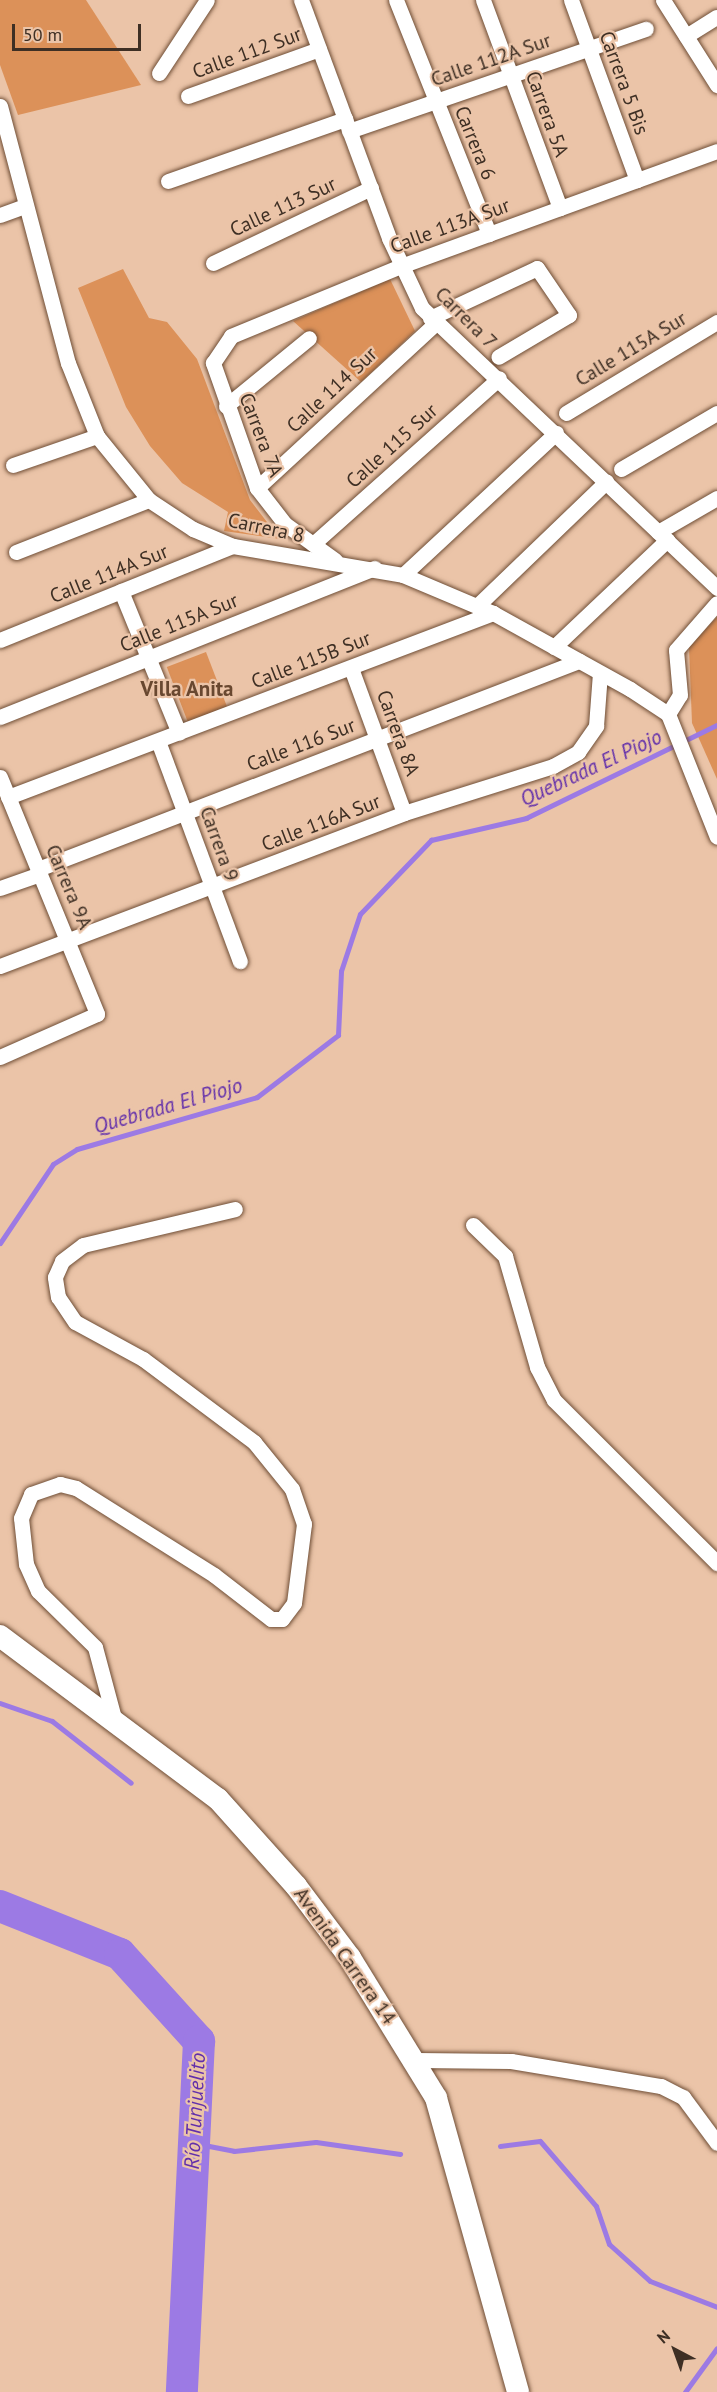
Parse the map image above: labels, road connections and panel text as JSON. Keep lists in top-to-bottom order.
{
  "streets": {
    "main road": ["Avenida Carrera 14"],
    "street": [
      "Calle 112 Sur",
      "Calle 112A Sur",
      "Carrera 5 Bis",
      "Carrera 5A",
      "Carrera 6",
      "Calle 113 Sur",
      "Calle 113A Sur",
      "Carrera 7",
      "Calle 115A Sur",
      "Calle 114 Sur",
      "Carrera 7A",
      "Calle 115 Sur",
      "Carrera 8",
      "Calle 114A Sur",
      "Calle 115B Sur",
      "Carrera 8A",
      "Calle 116 Sur",
      "Calle 116A Sur",
      "Carrera 9",
      "Carrera 9A"
    ]
  },
  "crossings": [
    ["Calle 112 Sur", "Carrera 7"],
    ["Calle 112A Sur", "Carrera 5 Bis"],
    ["Calle 112A Sur", "Carrera 5A"],
    ["Calle 112A Sur", "Carrera 6"],
    ["Calle 112A Sur", "Carrera 7"],
    ["Carrera 5 Bis", "Calle 113A Sur"],
    ["Carrera 5A", "Calle 113A Sur"],
    ["Carrera 6", "Calle 113A Sur"],
    ["Calle 113 Sur", "Carrera 7"],
    ["Calle 113A Sur", "Carrera 7"],
    ["Calle 113A Sur", "Carrera 7A"],
    ["Carrera 7", "Calle 114 Sur"],
    ["Carrera 7", "Calle 115 Sur"],
    ["Calle 115A Sur", "Carrera 8"],
    ["Calle 114 Sur", "Carrera 7A"],
    ["Carrera 7A", "Calle 115 Sur"],
    ["Carrera 7A", "Carrera 8"],
    ["Carrera 8", "Calle 114A Sur"],
    ["Carrera 8", "Calle 115B Sur"],
    ["Carrera 8", "Calle 116 Sur"],
    ["Carrera 8", "Calle 116A Sur"],
    ["Calle 115B Sur", "Carrera 8A"],
    ["Calle 115B Sur", "Carrera 9"],
    ["Calle 115B Sur", "Carrera 9A"],
    ["Carrera 8A", "Calle 116 Sur"],
    ["Carrera 8A", "Calle 116A Sur"],
    ["Calle 116 Sur", "Carrera 9"],
    ["Calle 116 Sur", "Carrera 9A"],
    ["Calle 116A Sur", "Carrera 9"],
    ["Calle 116A Sur", "Carrera 9A"]
  ],
  "districts": ["Villa Anita"],
  "water": ["Quebrada El Piojo", "Río Tunjuelito"],
  "scale_bar": "50 m",
  "north": "top left"
}
